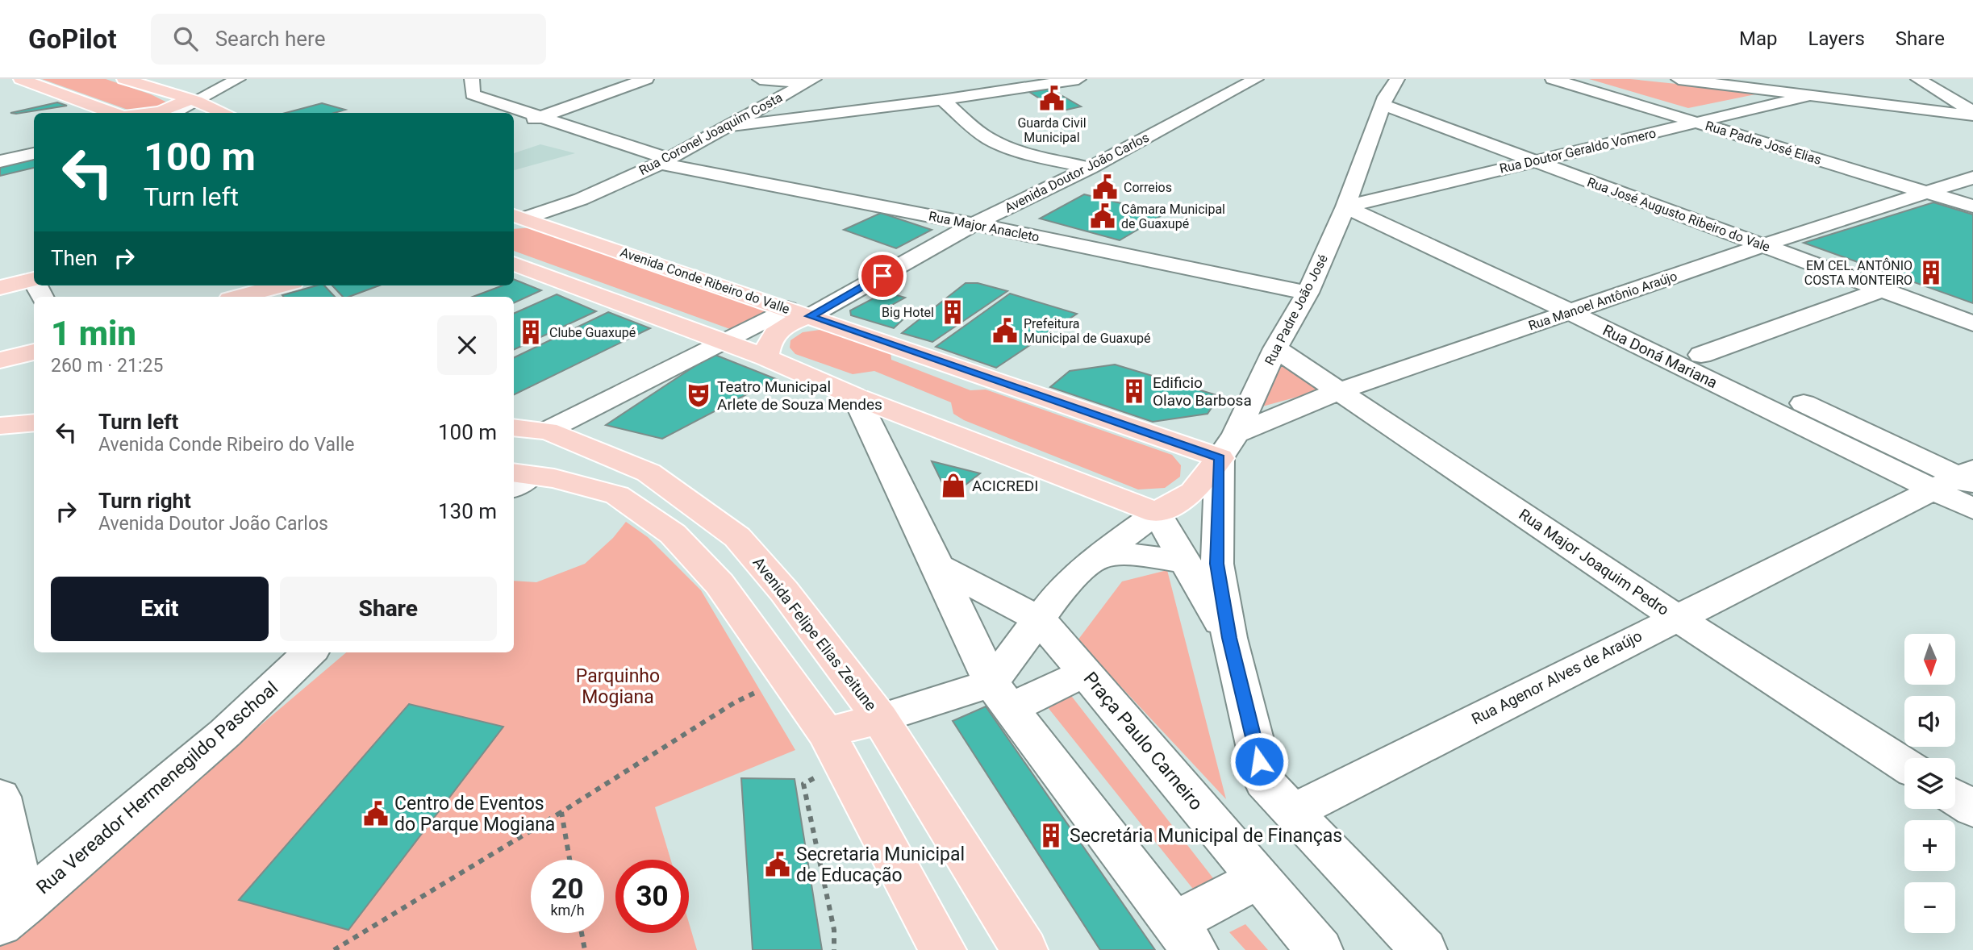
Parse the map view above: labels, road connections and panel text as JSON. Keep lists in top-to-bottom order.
{
  "streets": {
    "main road": ["Avenida Conde Ribeiro do Valle", "Rua Padre João José", "Avenida Felipe Elias Zeitune"],
    "street": [
      "Rua Coronel Joaquim Costa",
      "Rua Padre José Elias",
      "Rua Doutor Geraldo Vomero",
      "Avenida Doutor João Carlos",
      "Rua José Augusto Ribeiro do Vale",
      "Rua Major Anacleto",
      "Rua Manoel Antônio Araújo",
      "Rua Doná Mariana",
      "Rua Major Joaquim Pedro",
      "Rua Agenor Alves de Araújo",
      "Praça Paulo Carneiro",
      "Rua Vereador Hermenegildo Paschoal"
    ]
  },
  "crossings": [
    ["Rua Coronel Joaquim Costa", "Rua Major Anacleto"],
    ["Rua Coronel Joaquim Costa", "Avenida Conde Ribeiro do Valle"],
    ["Rua Padre José Elias", "Rua Doutor Geraldo Vomero"],
    ["Rua Padre José Elias", "Rua Manoel Antônio Araújo"],
    ["Rua Doutor Geraldo Vomero", "Rua José Augusto Ribeiro do Vale"],
    ["Rua Doutor Geraldo Vomero", "Rua Padre João José"],
    ["Rua Doutor Geraldo Vomero", "Rua Doná Mariana"],
    ["Avenida Doutor João Carlos", "Rua Major Anacleto"],
    ["Avenida Doutor João Carlos", "Avenida Conde Ribeiro do Valle"],
    ["Rua José Augusto Ribeiro do Vale", "Rua Manoel Antônio Araújo"],
    ["Rua José Augusto Ribeiro do Vale", "Rua Padre João José"],
    ["Rua Major Anacleto", "Rua Padre João José"],
    ["Avenida Conde Ribeiro do Valle", "Rua Manoel Antônio Araújo"],
    ["Avenida Conde Ribeiro do Valle", "Rua Padre João José"],
    ["Rua Manoel Antônio Araújo", "Rua Padre João José"],
    ["Rua Manoel Antônio Araújo", "Rua Doná Mariana"],
    ["Rua Manoel Antônio Araújo", "Rua Major Joaquim Pedro"],
    ["Rua Padre João José", "Rua Doná Mariana"],
    ["Rua Padre João José", "Rua Major Joaquim Pedro"],
    ["Rua Doná Mariana", "Rua Agenor Alves de Araújo"],
    ["Rua Major Joaquim Pedro", "Rua Agenor Alves de Araújo"]
  ],
  "parks": ["Parquinho Mogiana"],
  "places": {
    "public building": [
      "Guarda Civil Municipal",
      "Correios",
      "Câmara Municipal de Guaxupé",
      "Prefeitura Municipal de Guaxupé",
      "Centro de Eventos do Parque Mogiana",
      "Secretaria Municipal de Educação"
    ],
    "building": [
      "EM CEL. ANTÔNIO COSTA MONTEIRO",
      "Big Hotel",
      "Clube Guaxupé",
      "Edificio Olavo Barbosa",
      "Secretária Municipal de Finanças"
    ],
    "theatre": ["Teatro Municipal Arlete de Souza Mendes"],
    "shop": ["ACICREDI"]
  },
  "north": "bottom",
  "page": {
    "header": "GoPilot",
    "search": "Search here",
    "nav": ["Map", "Layers", "Share"],
    "turn": ["100 m", "Turn left"],
    "then": "Then",
    "heading": ["1 min", "260 m · 21:25"],
    "list": [
      {
        "name": "Turn left",
        "note": "Avenida Conde Ribeiro do Valle",
        "value": "100 m"
      },
      {
        "name": "Turn right",
        "note": "Avenida Doutor João Carlos",
        "value": "130 m"
      }
    ],
    "buttons": ["Exit", "Share"],
    "map_buttons": ["+", "−"],
    "speed": "20 km/h",
    "limit": "30"
  }
}
